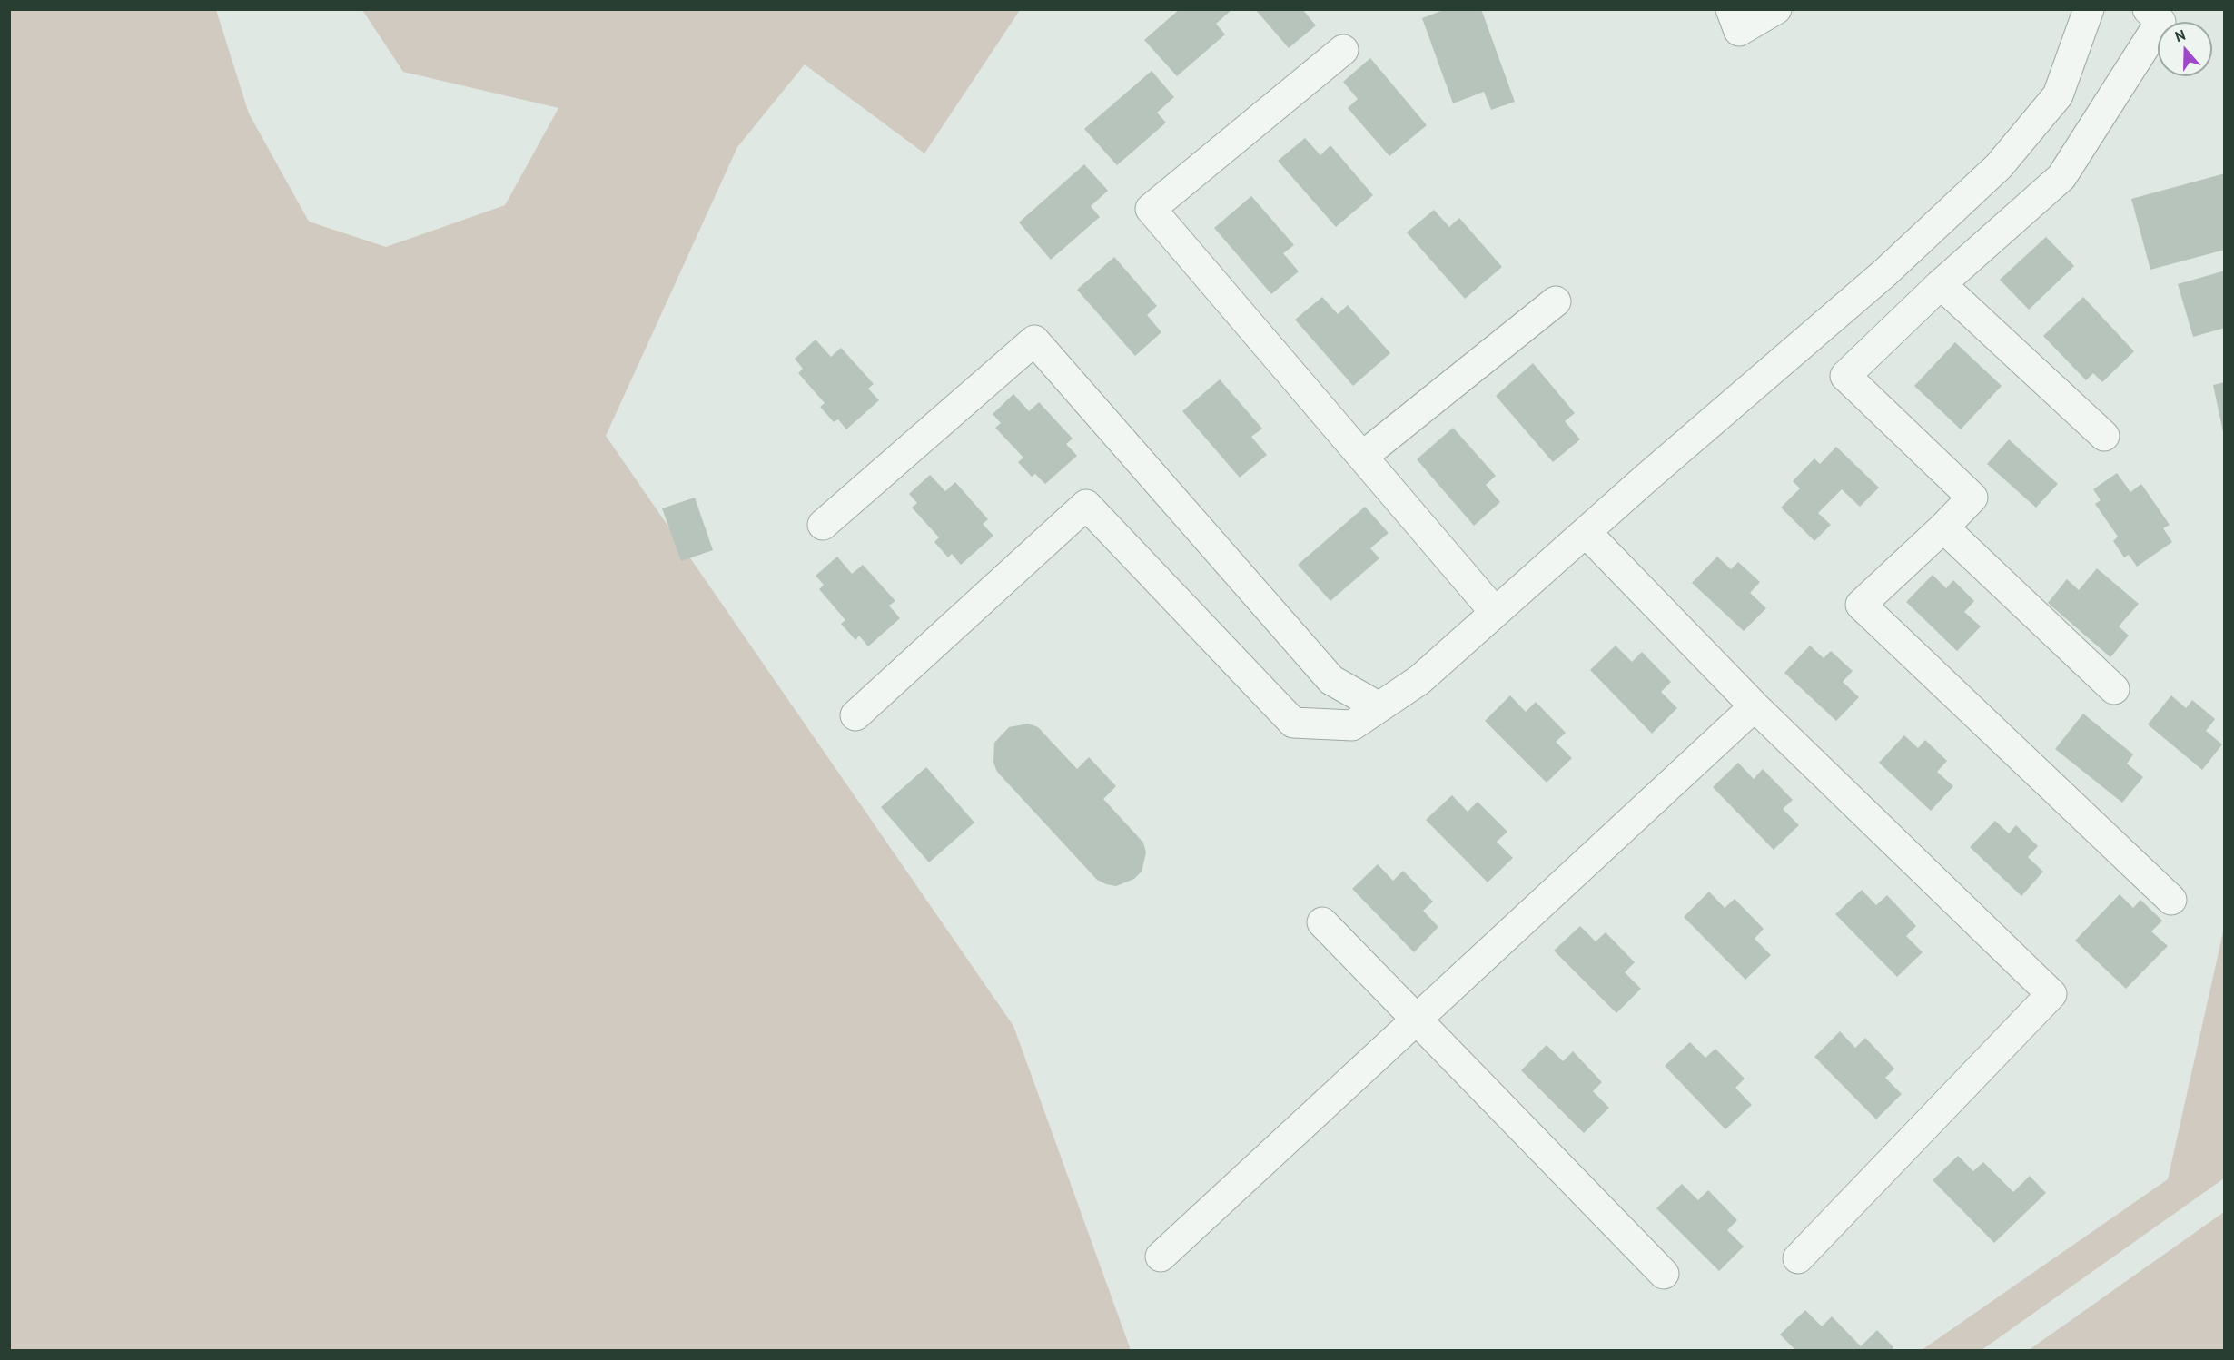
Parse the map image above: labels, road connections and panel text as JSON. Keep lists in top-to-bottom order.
{
  "north": "top"
}
